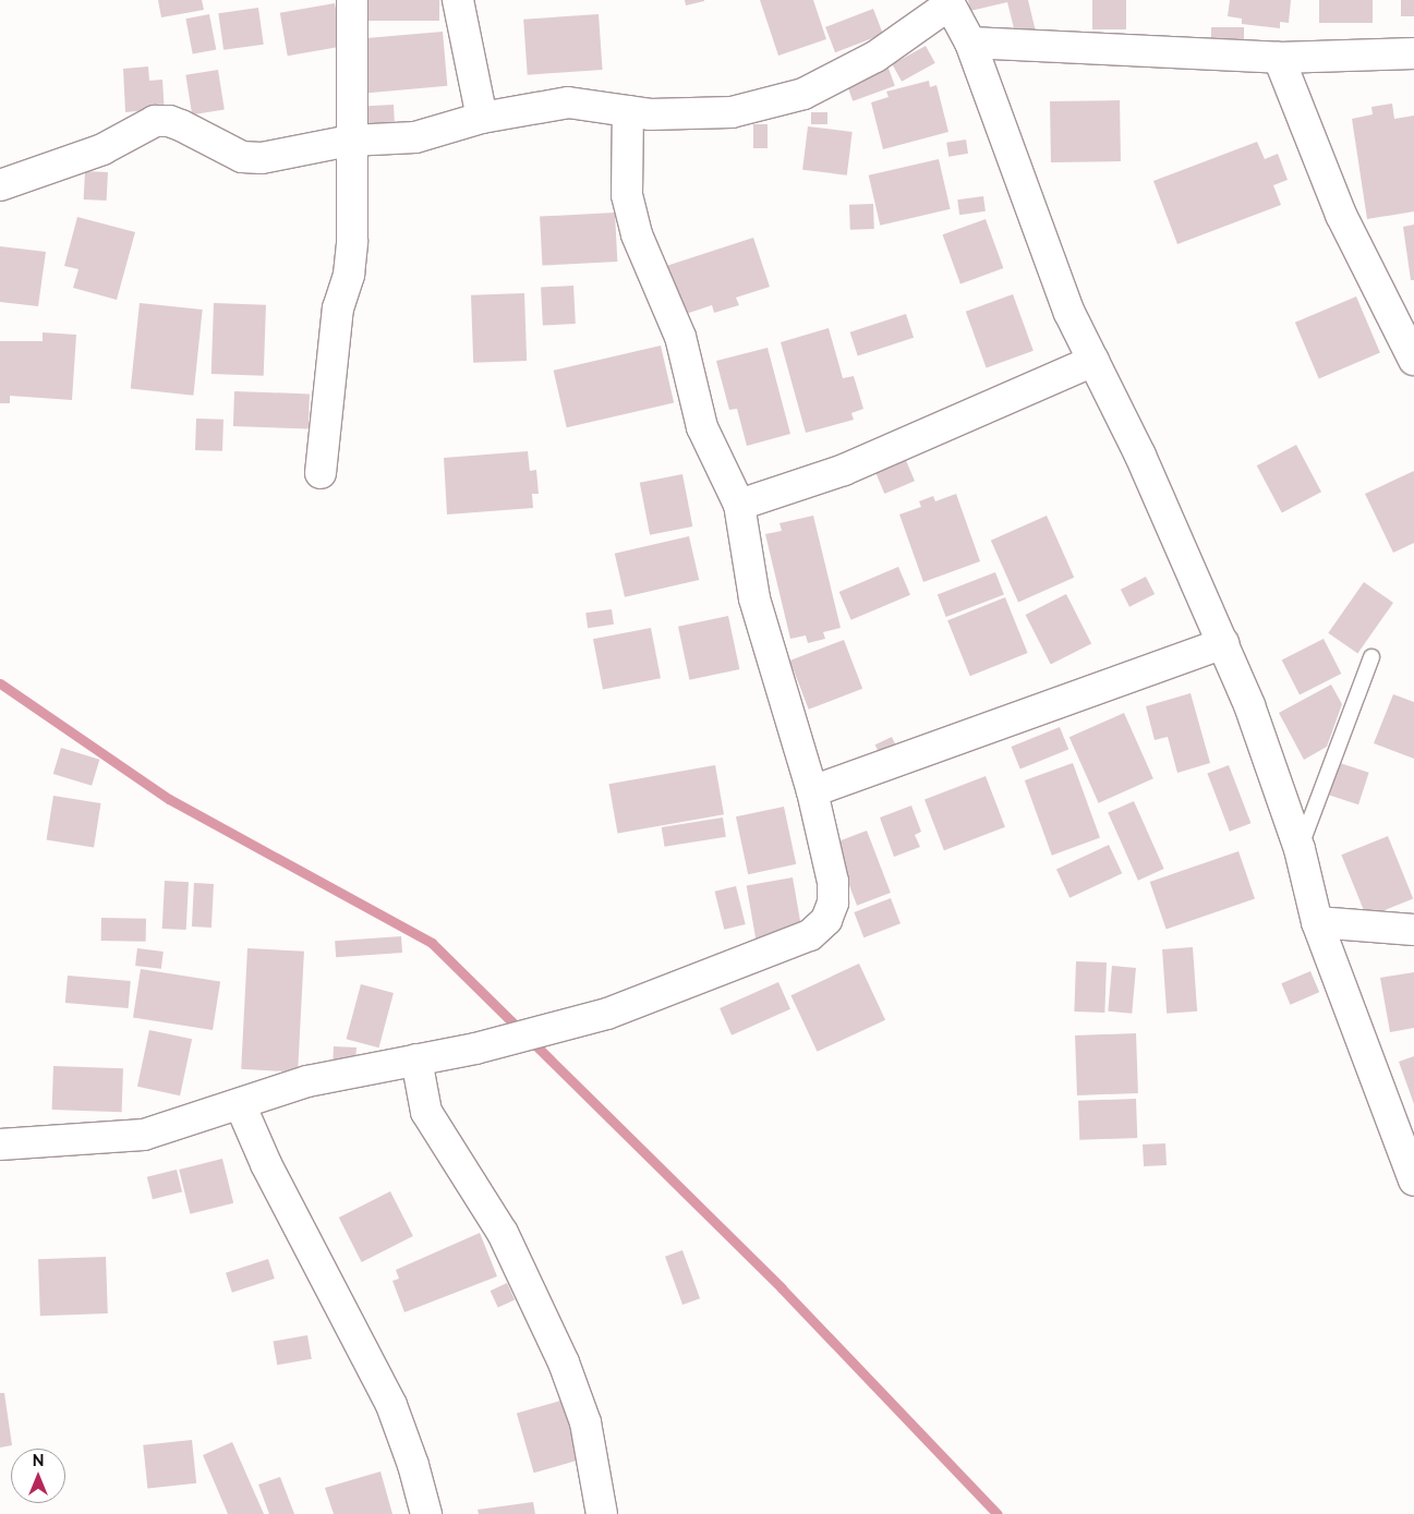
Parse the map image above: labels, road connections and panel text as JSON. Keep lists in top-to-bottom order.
{
  "north": "top"
}
